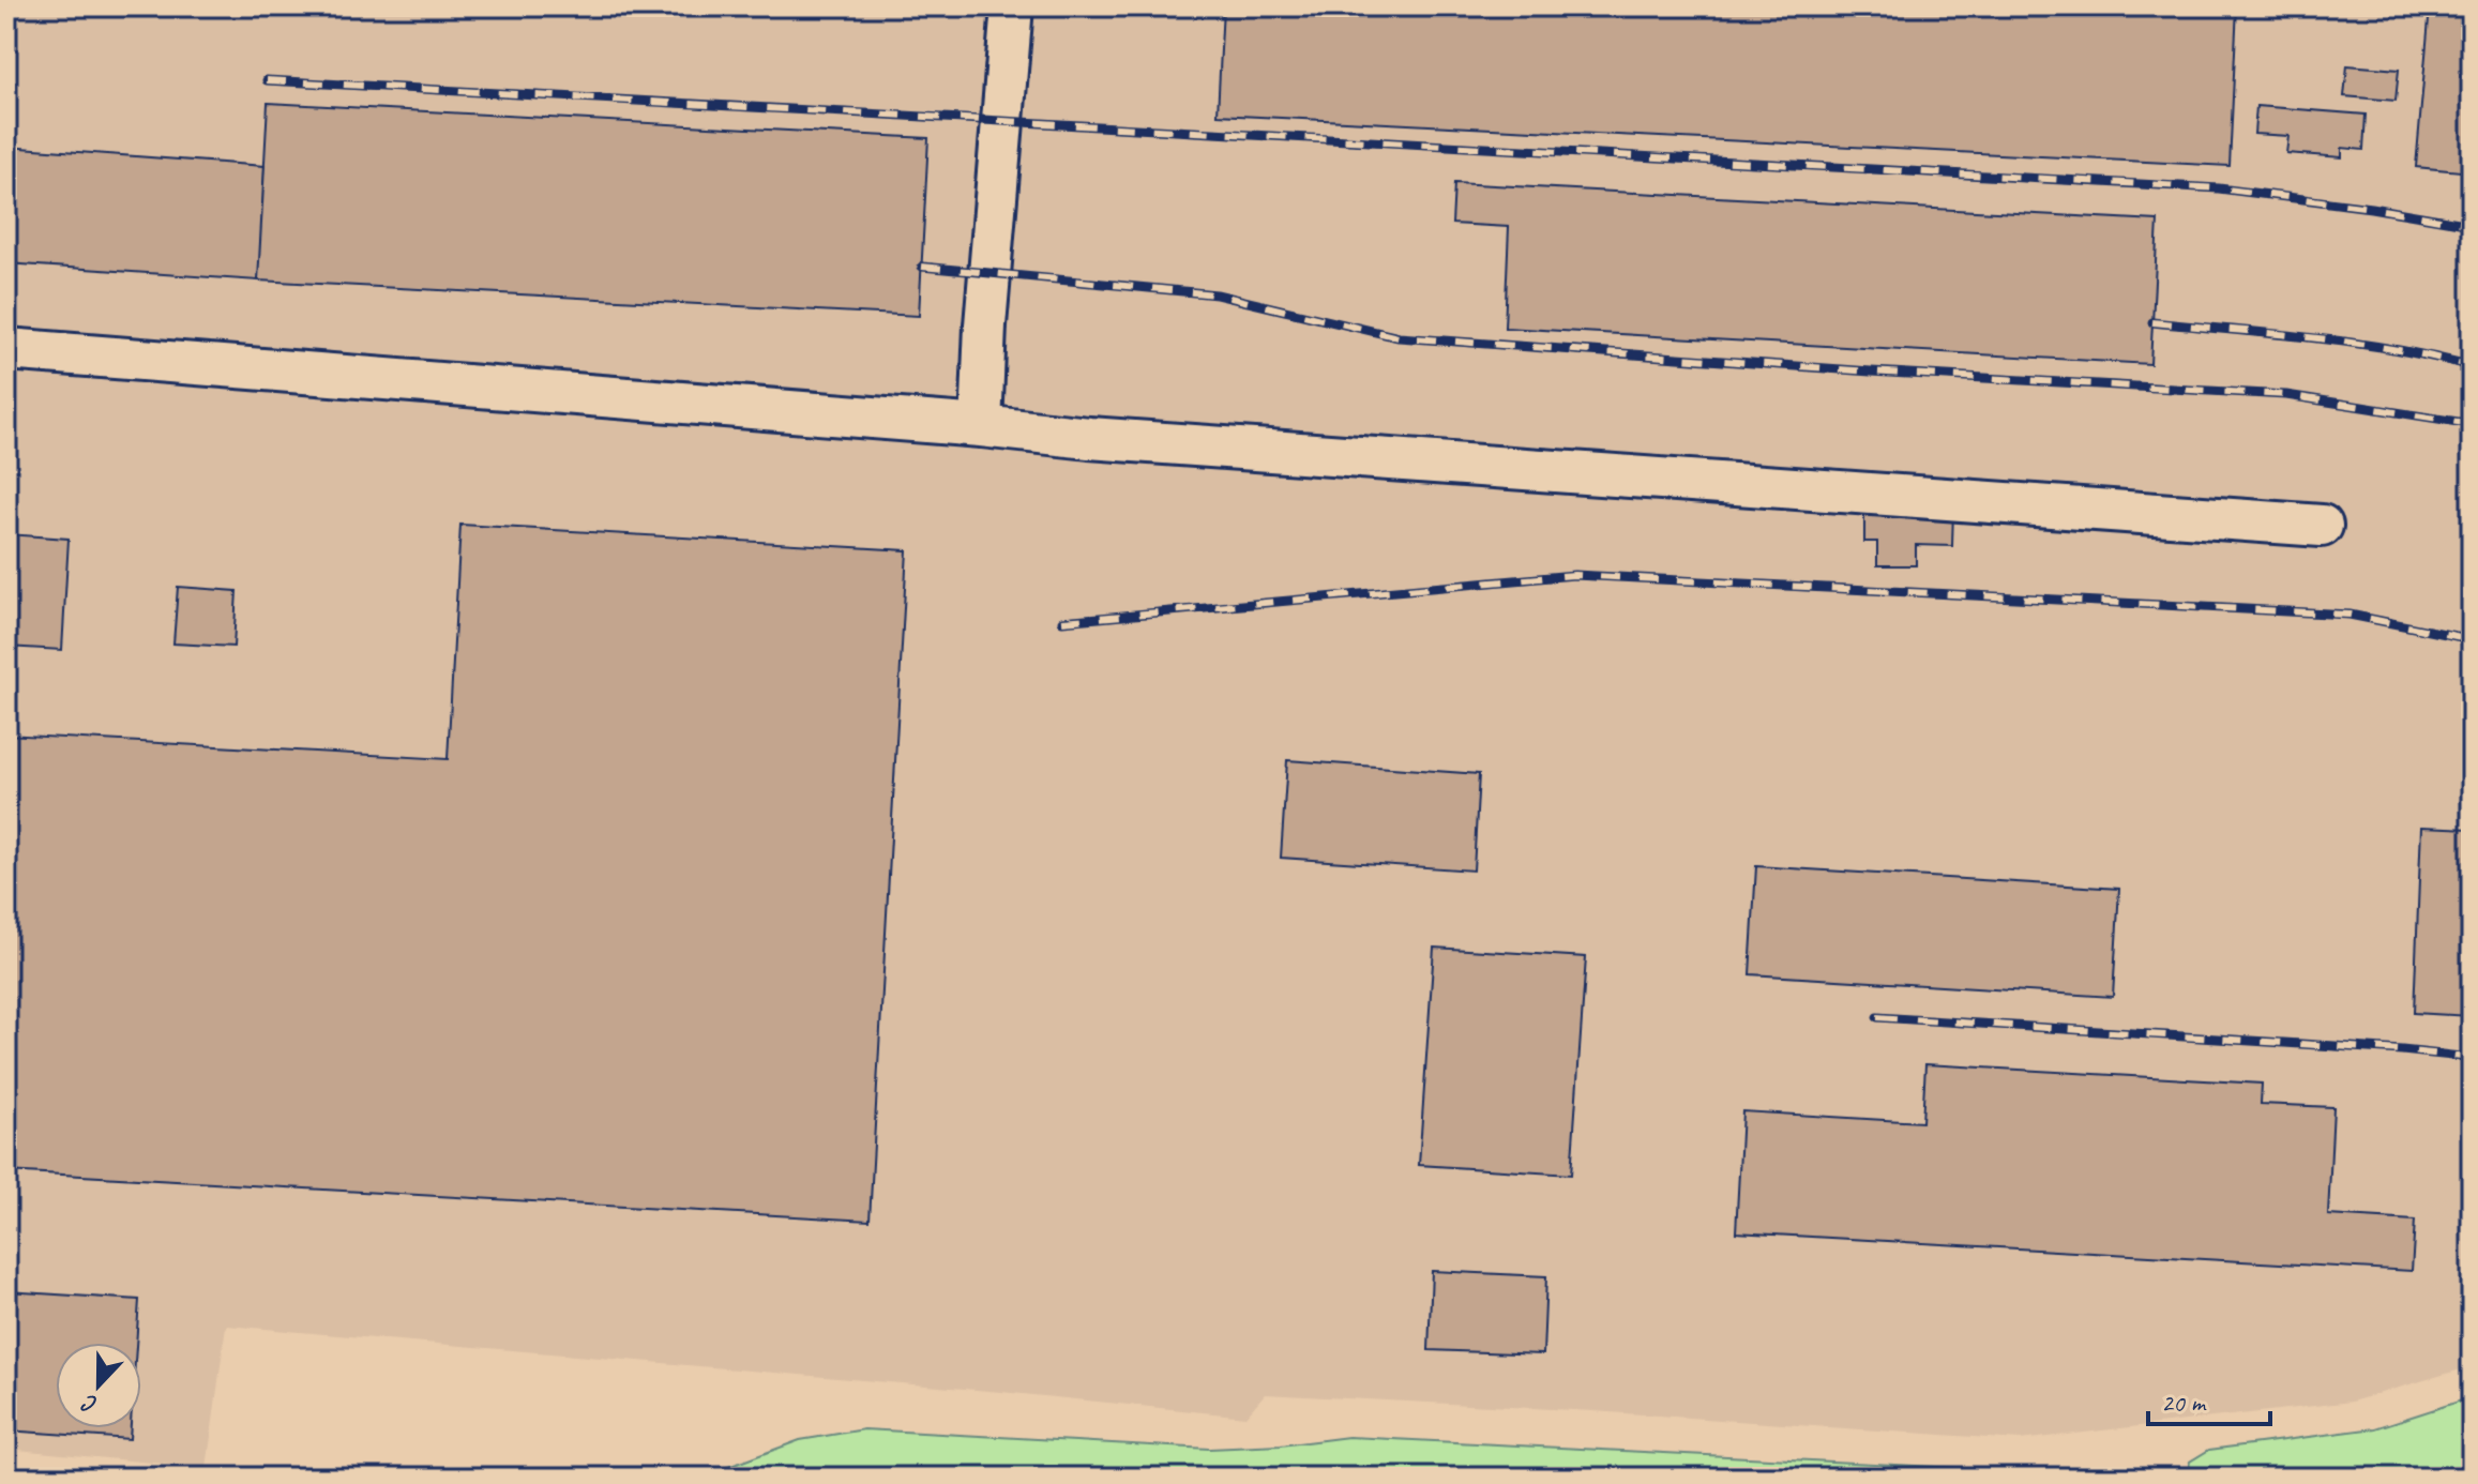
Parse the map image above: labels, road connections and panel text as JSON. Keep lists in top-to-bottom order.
{
  "scale_bar": "20 m",
  "north": "bottom"
}
